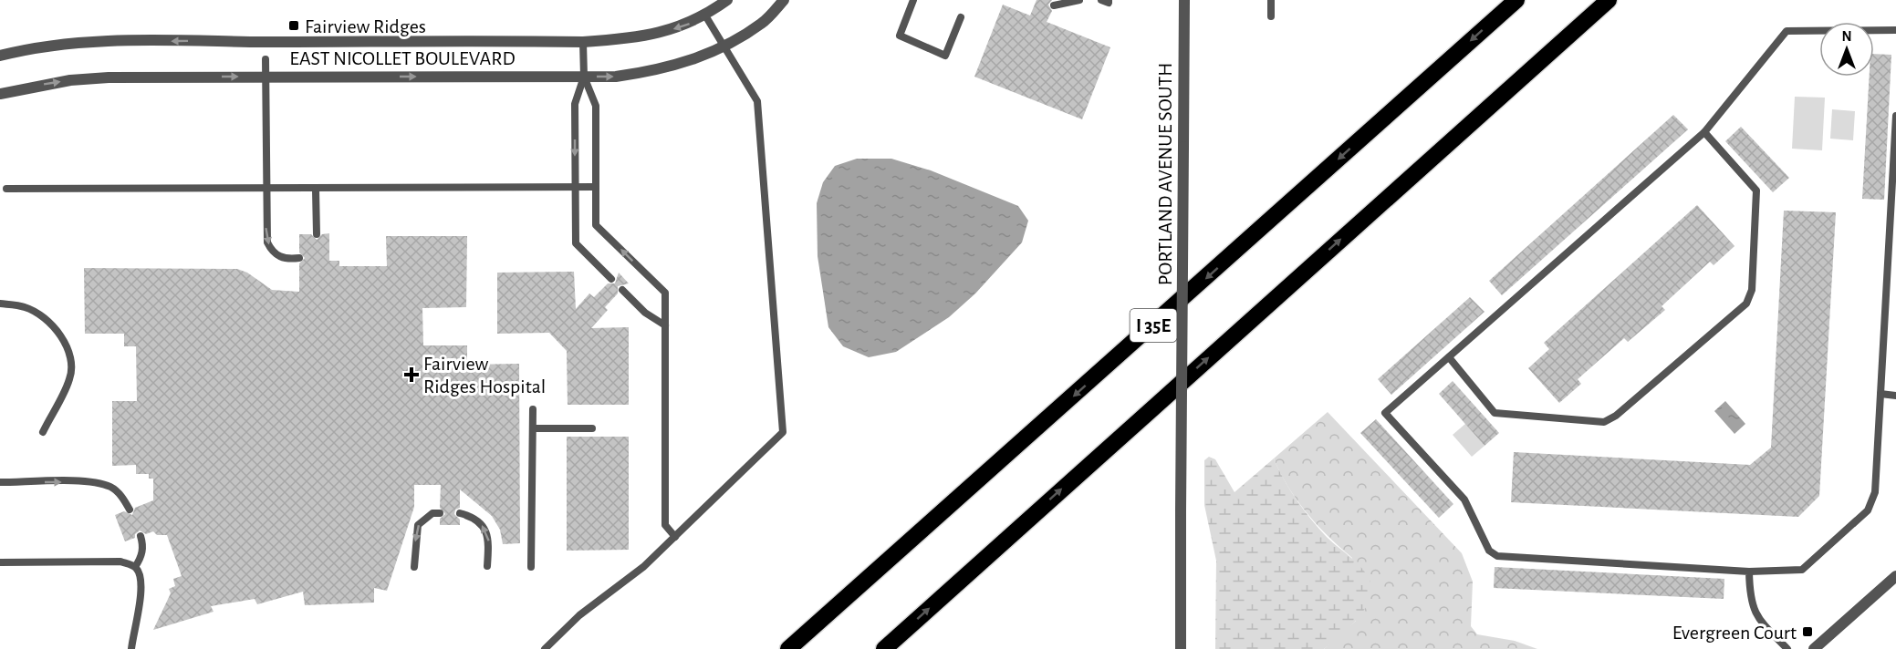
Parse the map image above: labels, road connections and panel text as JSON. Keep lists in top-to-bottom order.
{
  "streets": {
    "highway": ["I 35E"],
    "street": ["EAST NICOLLET BOULEVARD", "PORTLAND AVENUE SOUTH"]
  },
  "places": {
    "transit": ["Fairview Ridges", "Evergreen Court"],
    "health": ["Fairview Ridges Hospital"]
  },
  "north": "top"
}
